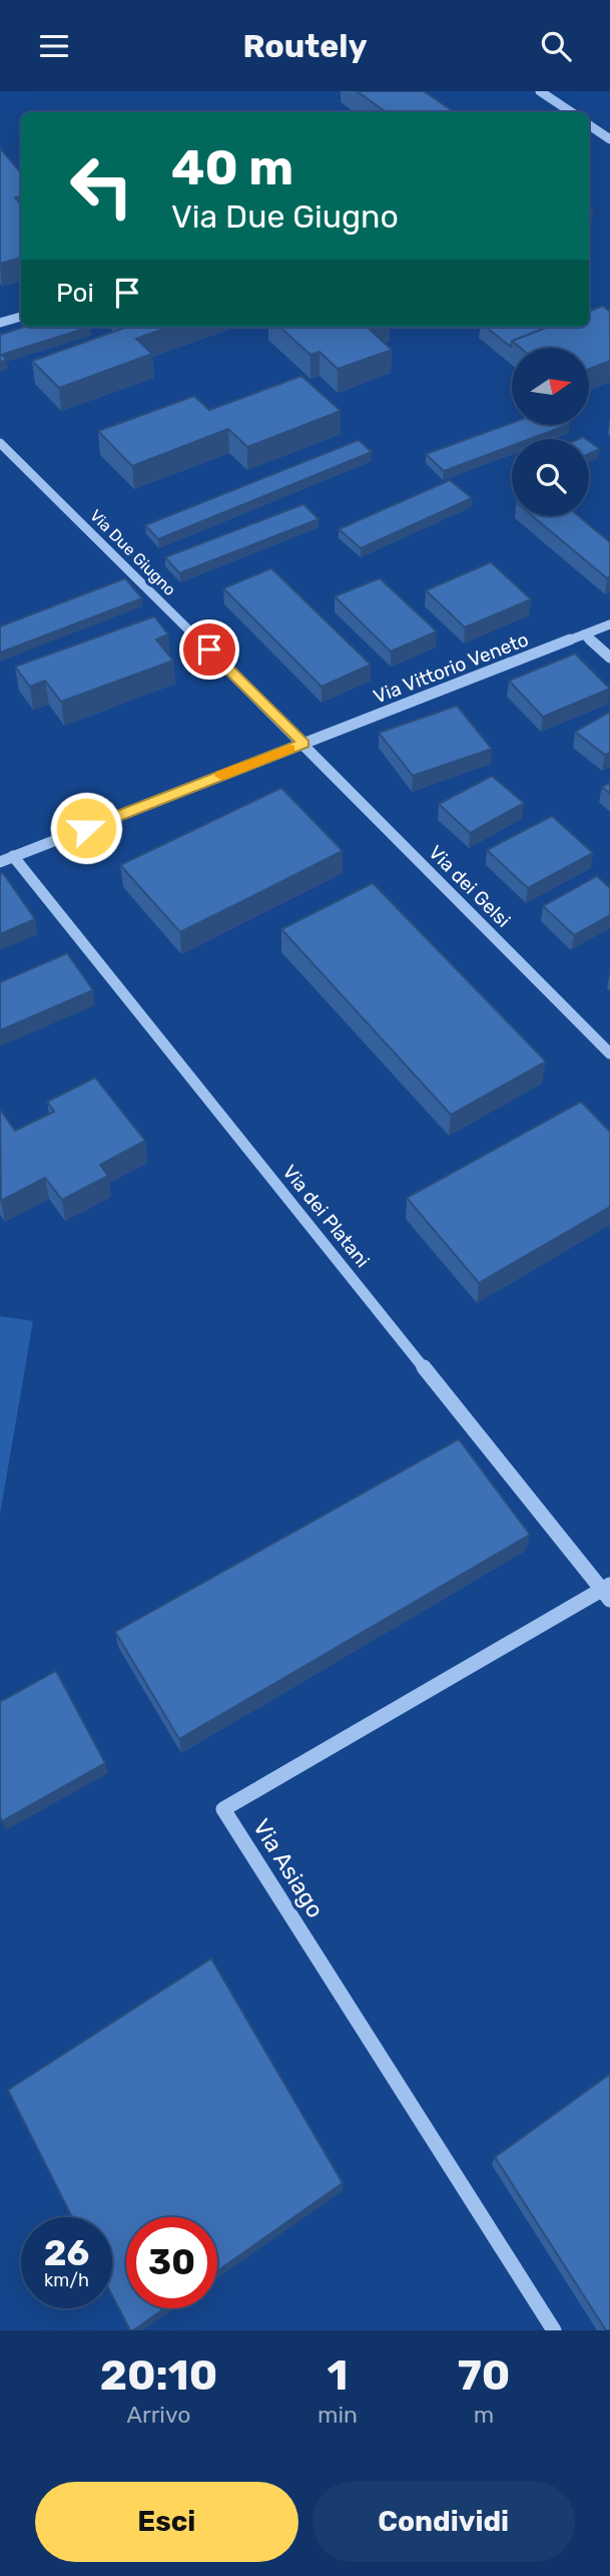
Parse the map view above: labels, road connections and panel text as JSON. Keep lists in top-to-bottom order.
{
  "streets": {
    "street": [
      "Via Due Giugno",
      "Via Vittorio Veneto",
      "Via dei Gelsi",
      "Via dei Platani",
      "Via Asiago"
    ]
  },
  "crossings": [
    ["Via Due Giugno", "Via Vittorio Veneto"],
    ["Via Due Giugno", "Via dei Gelsi"],
    ["Via Vittorio Veneto", "Via dei Gelsi"],
    ["Via dei Platani", "Via Asiago"]
  ],
  "north": "right",
  "page": {
    "header": "Routely",
    "turn": ["40 m", "Via Due Giugno"],
    "then": "Poi",
    "speed": "26 km/h",
    "limit": "30",
    "eta": [
      "20:10",
      "Arrivo",
      "1",
      "min",
      "70",
      "m"
    ],
    "buttons": ["Esci", "Condividi"]
  }
}
